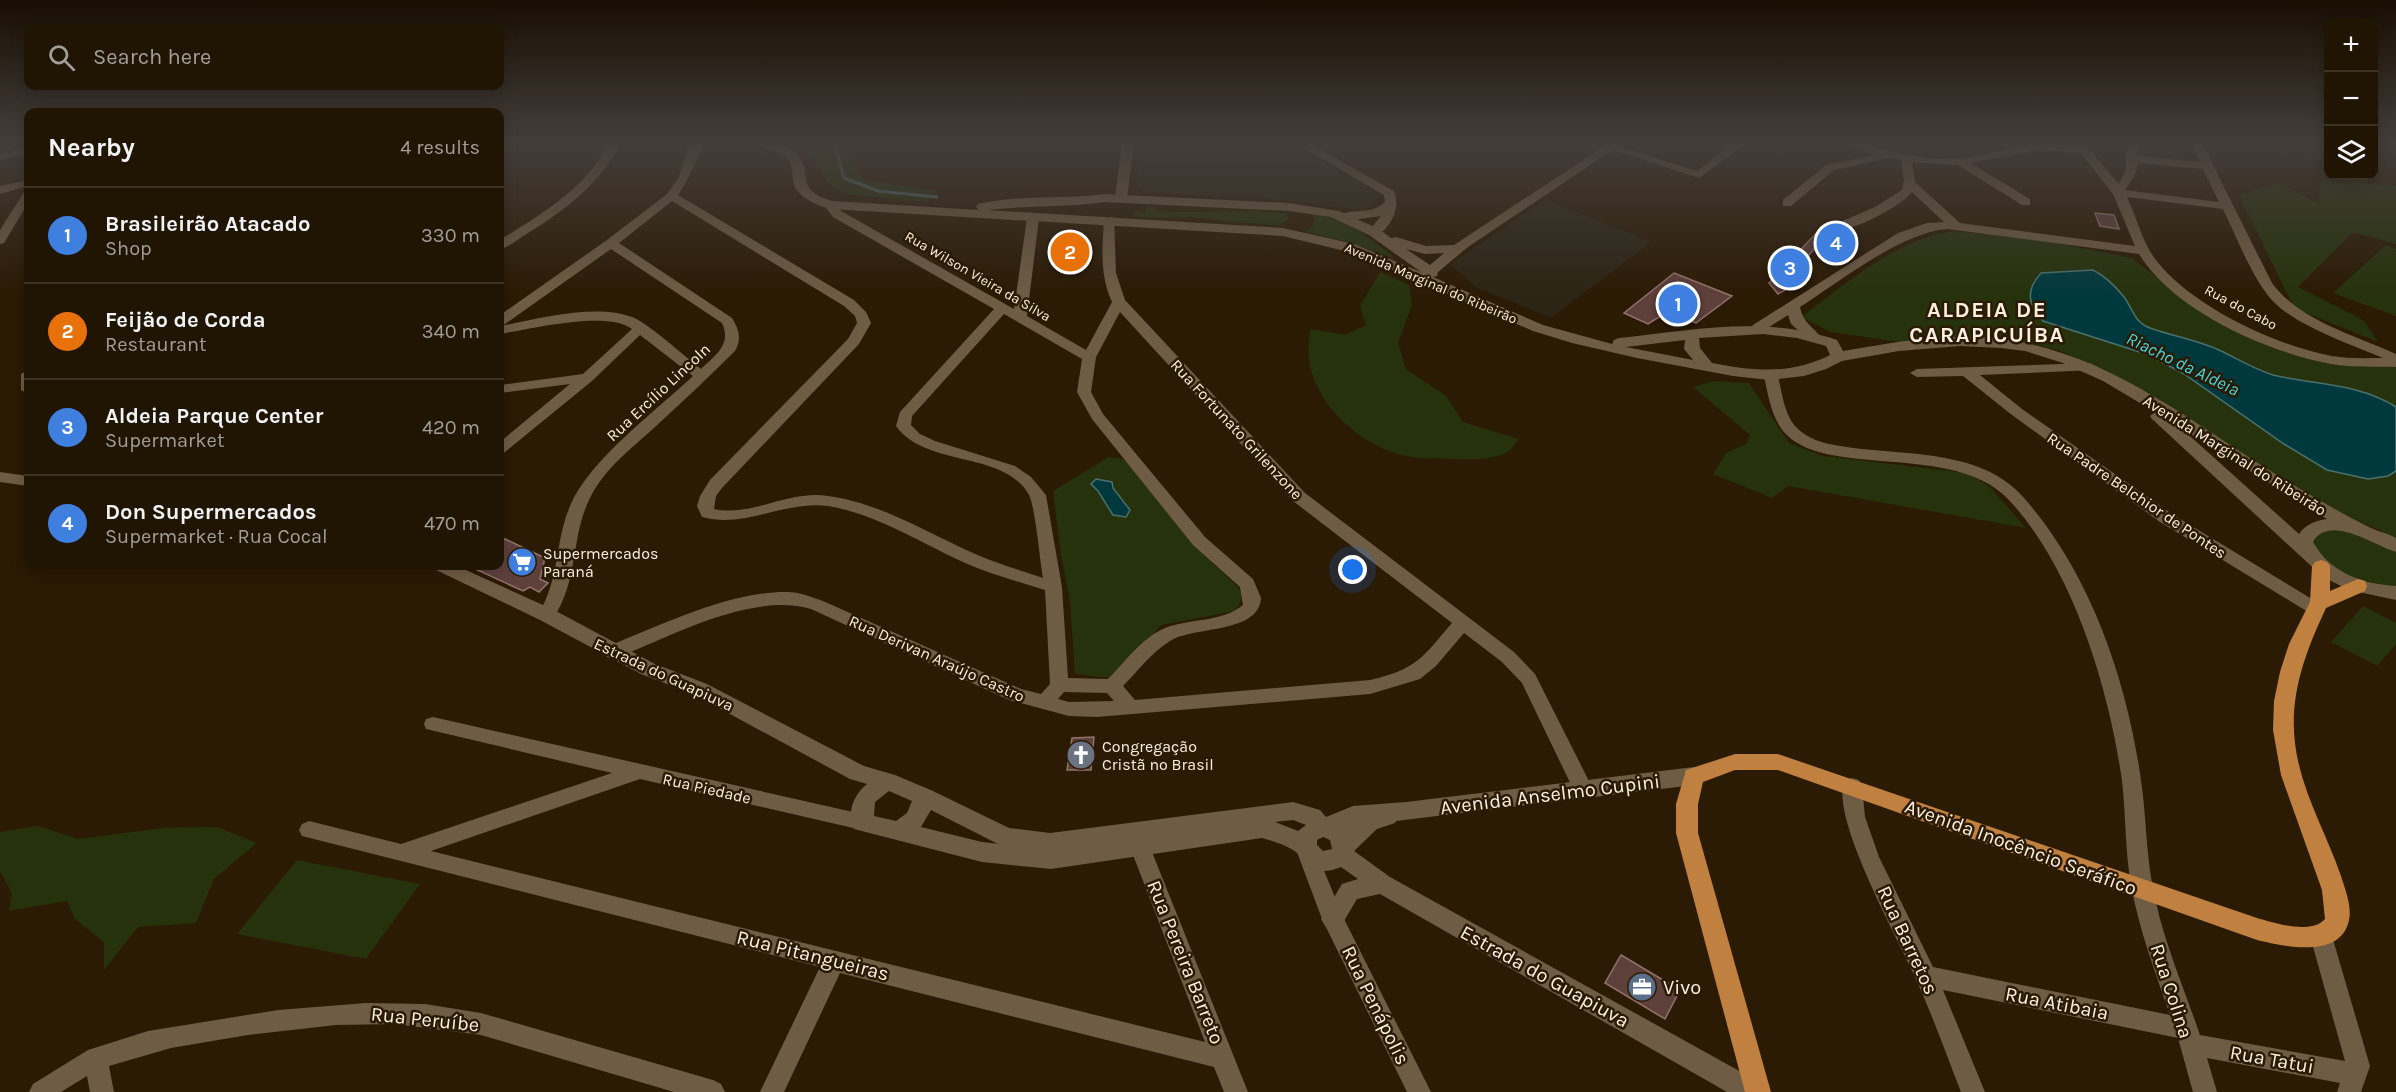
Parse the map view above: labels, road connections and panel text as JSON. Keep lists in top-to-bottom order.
{
  "streets": {
    "main road": [
      "Avenida Marginal do Ribeirão",
      "Estrada do Guapiuva",
      "Rua Piedade",
      "Avenida Anselmo Cupini",
      "Avenida Inocêncio Seráfico"
    ],
    "street": [
      "Rua Wilson Vieira da Silva",
      "Rua do Cabo",
      "Rua Ercílio Lincoln",
      "Rua Fortunato Grilenzone",
      "Rua Padre Belchior de Pontes",
      "Rua Derivan Araújo Castro",
      "Rua Barretos",
      "Rua Pitangueiras",
      "Rua Pereira Barreto",
      "Rua Colina",
      "Rua Atibaia",
      "Rua Penápolis",
      "Rua Peruíbe",
      "Rua Tatui"
    ]
  },
  "crossings": [
    ["Rua Wilson Vieira da Silva", "Avenida Marginal do Ribeirão"],
    ["Avenida Marginal do Ribeirão", "Rua Fortunato Grilenzone"],
    ["Avenida Marginal do Ribeirão", "Rua Colina"],
    ["Rua Ercílio Lincoln", "Estrada do Guapiuva"],
    ["Rua Fortunato Grilenzone", "Rua Derivan Araújo Castro"],
    ["Rua Fortunato Grilenzone", "Avenida Anselmo Cupini"],
    ["Rua Derivan Araújo Castro", "Estrada do Guapiuva"],
    ["Estrada do Guapiuva", "Rua Piedade"],
    ["Estrada do Guapiuva", "Avenida Anselmo Cupini"],
    ["Estrada do Guapiuva", "Rua Pereira Barreto"],
    ["Estrada do Guapiuva", "Rua Penápolis"],
    ["Avenida Anselmo Cupini", "Avenida Inocêncio Seráfico"],
    ["Avenida Anselmo Cupini", "Rua Penápolis"],
    ["Avenida Inocêncio Seráfico", "Rua Barretos"],
    ["Avenida Inocêncio Seráfico", "Rua Colina"],
    ["Rua Barretos", "Rua Atibaia"],
    ["Rua Pitangueiras", "Rua Pereira Barreto"],
    ["Rua Colina", "Rua Atibaia"],
    ["Rua Colina", "Rua Tatui"],
    ["Rua Atibaia", "Rua Tatui"]
  ],
  "districts": ["ALDEIA DE CARAPICUÍBA"],
  "water": ["Riacho da Aldeia"],
  "places": {
    "supermarket": ["Supermercados Paraná"],
    "church": ["Congregação Cristã no Brasil"],
    "office": ["Vivo"]
  },
  "page": {
    "map_buttons": ["+", "−"],
    "search": "Search here",
    "heading": ["Nearby", "4 results"],
    "list": [
      {
        "mark": "1",
        "name": "Brasileirão Atacado",
        "note": "Shop",
        "value": "330 m"
      },
      {
        "mark": "2",
        "name": "Feijão de Corda",
        "note": "Restaurant",
        "value": "340 m"
      },
      {
        "mark": "3",
        "name": "Aldeia Parque Center",
        "note": "Supermarket",
        "value": "420 m"
      },
      {
        "mark": "4",
        "name": "Don Supermercados",
        "note": "Supermarket · Rua Cocal",
        "value": "470 m"
      }
    ],
    "pins": [
      "4",
      "2",
      "3",
      "1"
    ]
  }
}
